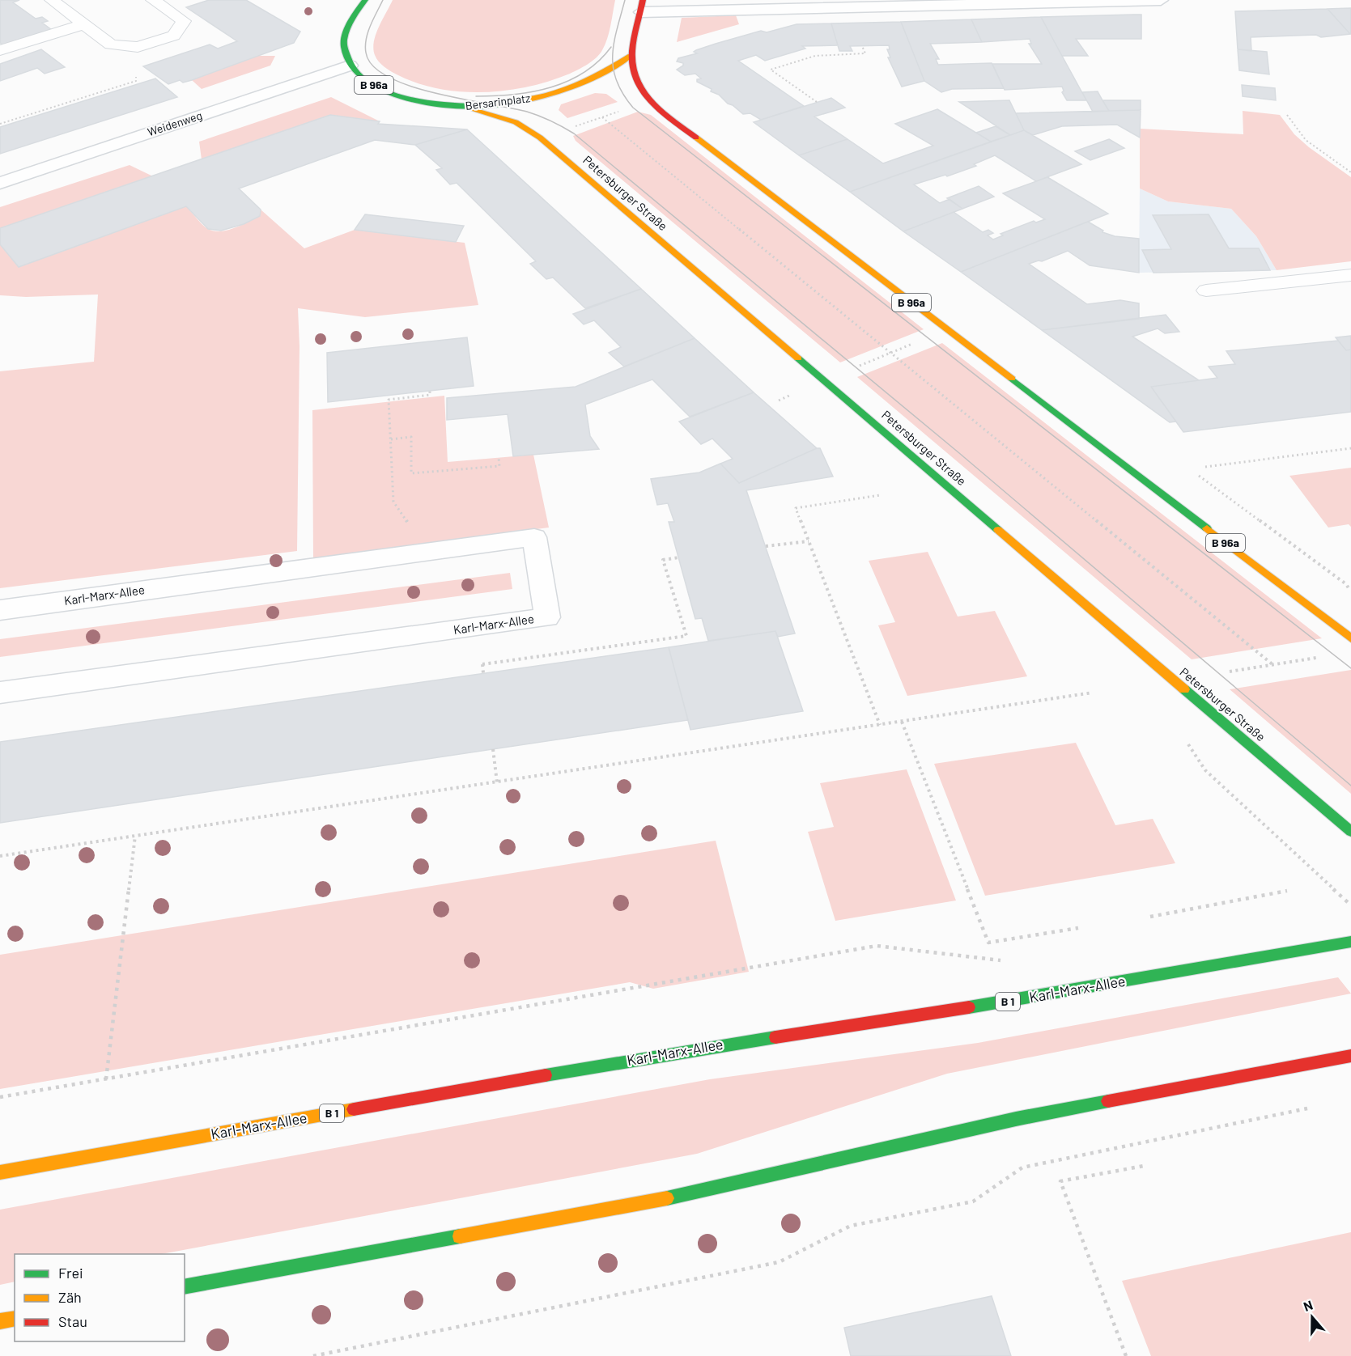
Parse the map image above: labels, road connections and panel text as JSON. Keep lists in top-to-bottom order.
{
  "streets": {
    "main road": [
      "B 96a",
      "Bersarinplatz",
      "Petersburger Straße",
      "Karl-Marx-Allee",
      "B 1"
    ],
    "street": ["Weidenweg"]
  },
  "crossings": [
    ["B 96a", "Bersarinplatz"],
    ["B 96a", "Weidenweg"],
    ["Bersarinplatz", "Weidenweg"],
    ["Bersarinplatz", "Petersburger Straße"]
  ],
  "legend": ["Frei", "Zäh", "Stau"],
  "north": "top"
}
